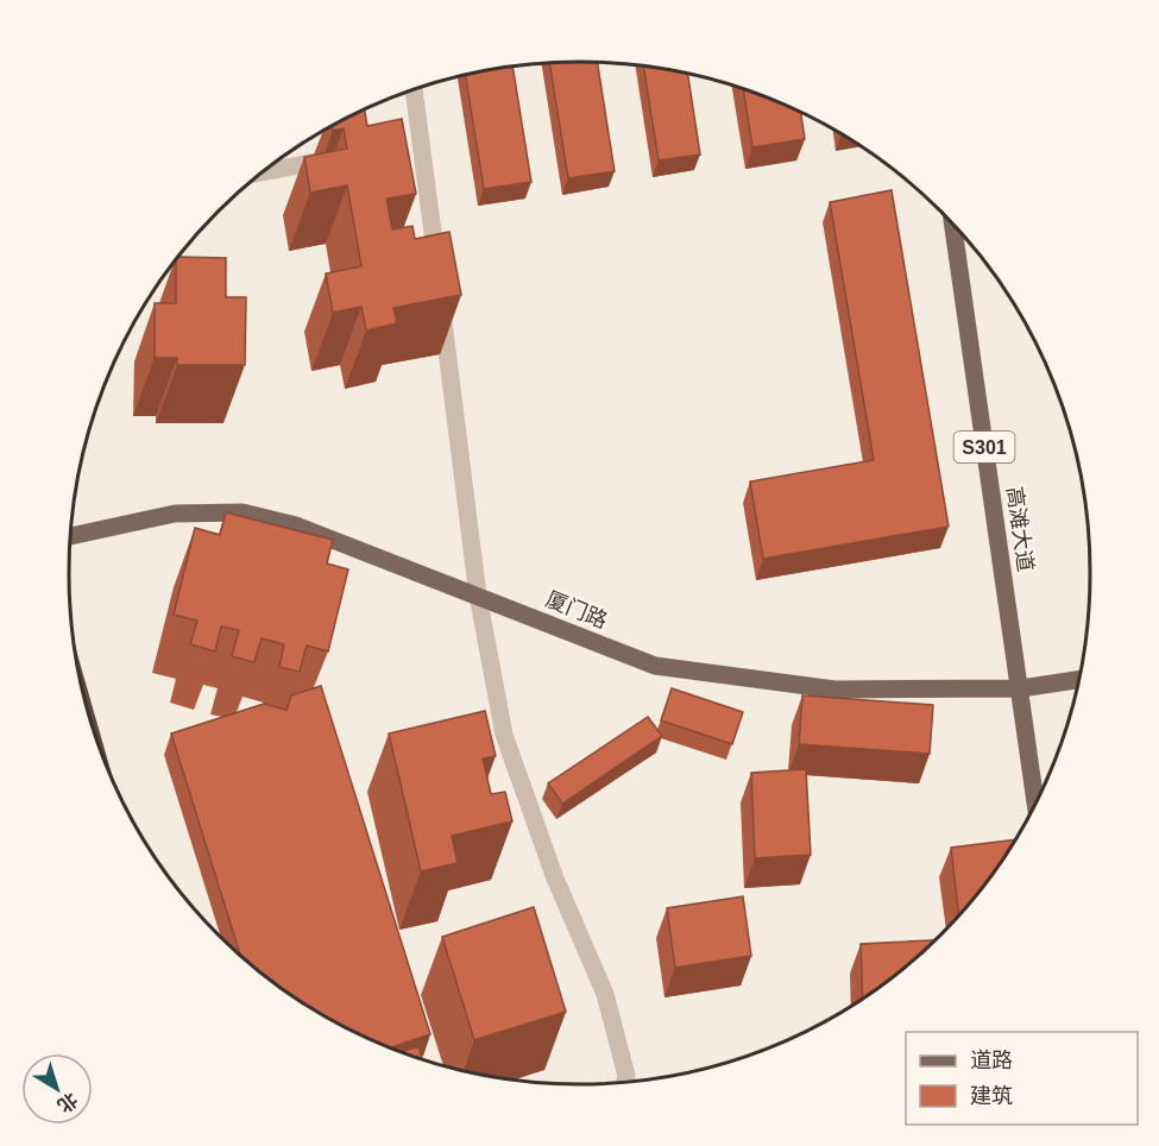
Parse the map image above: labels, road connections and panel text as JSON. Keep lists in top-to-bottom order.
{
  "streets": {
    "main road": ["S301", "高滩大道", "厦门路"]
  },
  "crossings": [
    ["高滩大道", "厦门路"]
  ],
  "legend": ["道路", "建筑"],
  "north": "bottom right"
}
